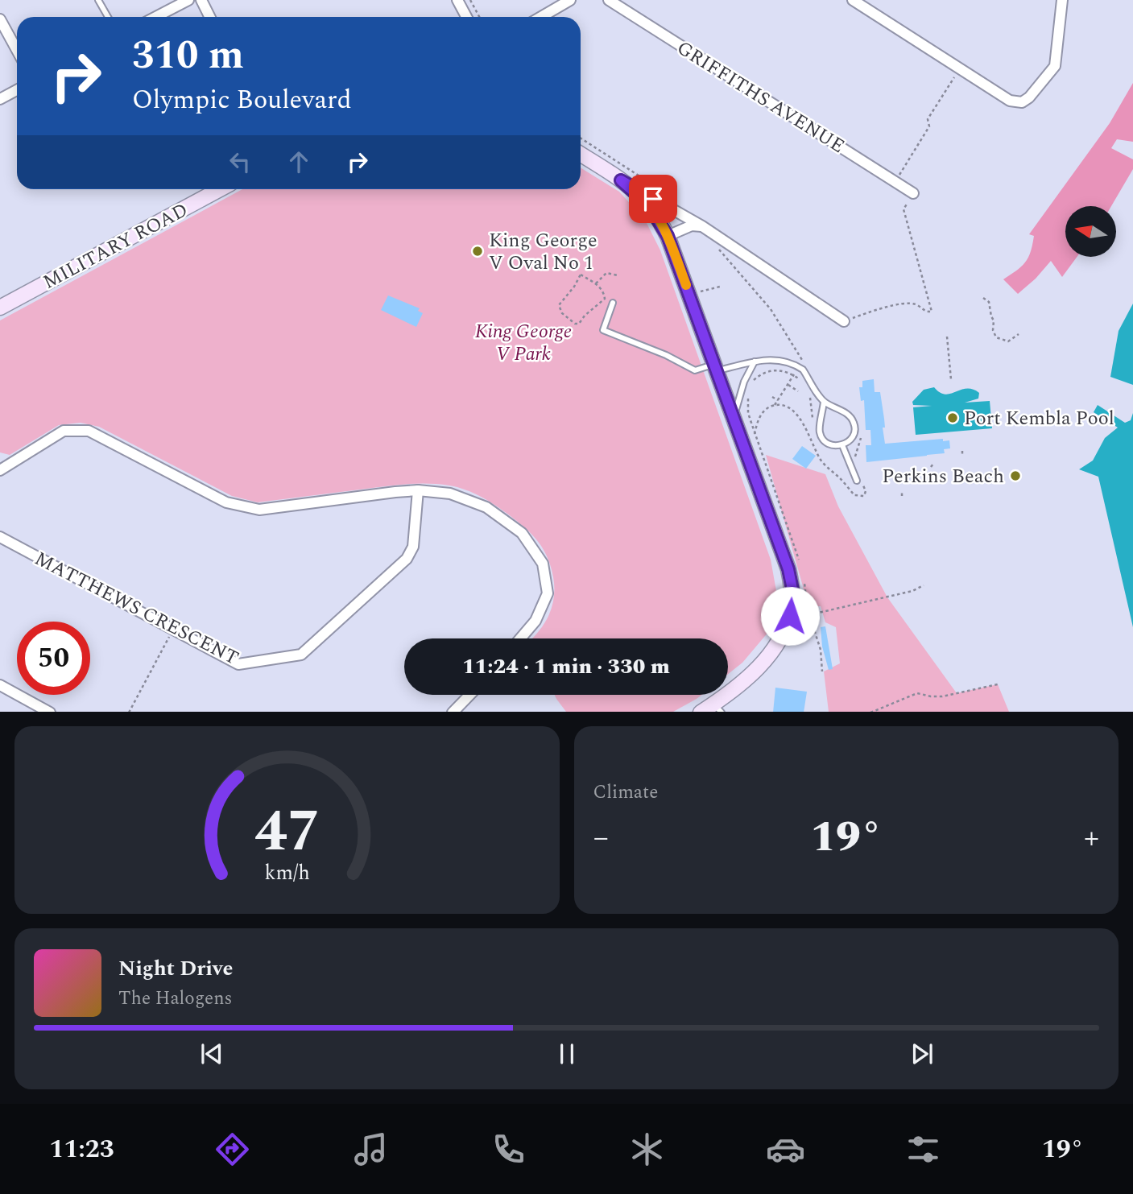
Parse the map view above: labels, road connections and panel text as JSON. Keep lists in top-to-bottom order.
{
  "streets": {
    "main road": ["MILITARY ROAD"],
    "street": ["GRIFFITHS AVENUE", "MATTHEWS CRESCENT"]
  },
  "parks": ["King George V Park"],
  "places": ["King George V Oval No 1", "Port Kembla Pool", "Perkins Beach"],
  "north": "left",
  "page": {
    "turn": ["310 m", "Olympic Boulevard"],
    "limit": "50",
    "trip": "11:24 · 1 min · 330 m",
    "tile": "Climate",
    "heat": ["−", "19°", "+"],
    "song": ["Night Drive", "The Halogens"],
    "tabs": ["11:23", "19°"],
    "gauge": ["47", "km/h"]
  }
}
